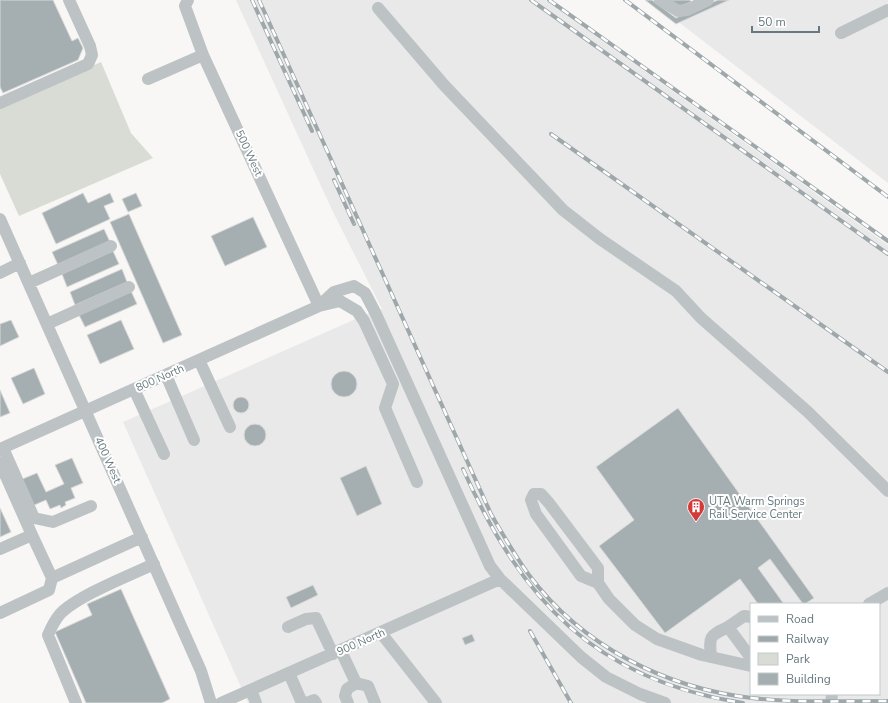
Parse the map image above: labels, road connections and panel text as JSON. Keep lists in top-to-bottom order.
{
  "streets": {
    "street": [
      "500 West",
      "800 North",
      "400 West",
      "900 North"
    ]
  },
  "crossings": [
    ["500 West", "800 North"],
    ["800 North", "400 West"]
  ],
  "places": {
    "building": ["UTA Warm Springs Rail Service Center"]
  },
  "legend": [
    "Road",
    "Railway",
    "Park",
    "Building"
  ],
  "scale_bar": "50 m"
}
